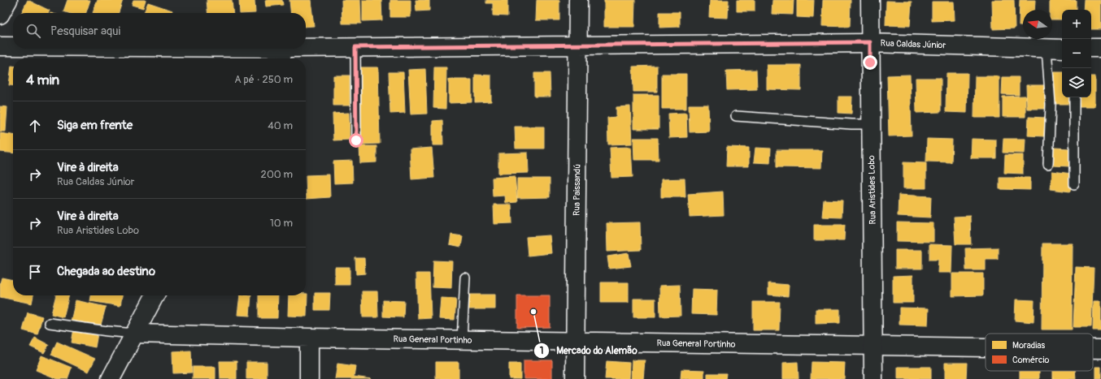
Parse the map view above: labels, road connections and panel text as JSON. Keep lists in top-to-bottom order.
{
  "streets": {
    "street": [
      "Rua Caldas Júnior",
      "Rua Paissandú",
      "Rua Aristides Lobo",
      "Rua General Portinho"
    ]
  },
  "crossings": [
    ["Rua Caldas Júnior", "Rua Paissandú"],
    ["Rua Caldas Júnior", "Rua Aristides Lobo"],
    ["Rua Paissandú", "Rua General Portinho"],
    ["Rua Aristides Lobo", "Rua General Portinho"]
  ],
  "places": ["Mercado do Alemão"],
  "legend": ["Moradias", "Comércio"],
  "north": "left",
  "page": {
    "map_buttons": ["+", "−"],
    "search": "Pesquisar aqui",
    "heading": ["4 min", "A pé · 250 m"],
    "list": [
      ["Siga em frente", "40 m"],
      ["Vire à direita", "Rua Caldas Júnior", "200 m"],
      ["Vire à direita", "Rua Aristides Lobo", "10 m"],
      "Chegada ao destino"
    ]
  }
}
